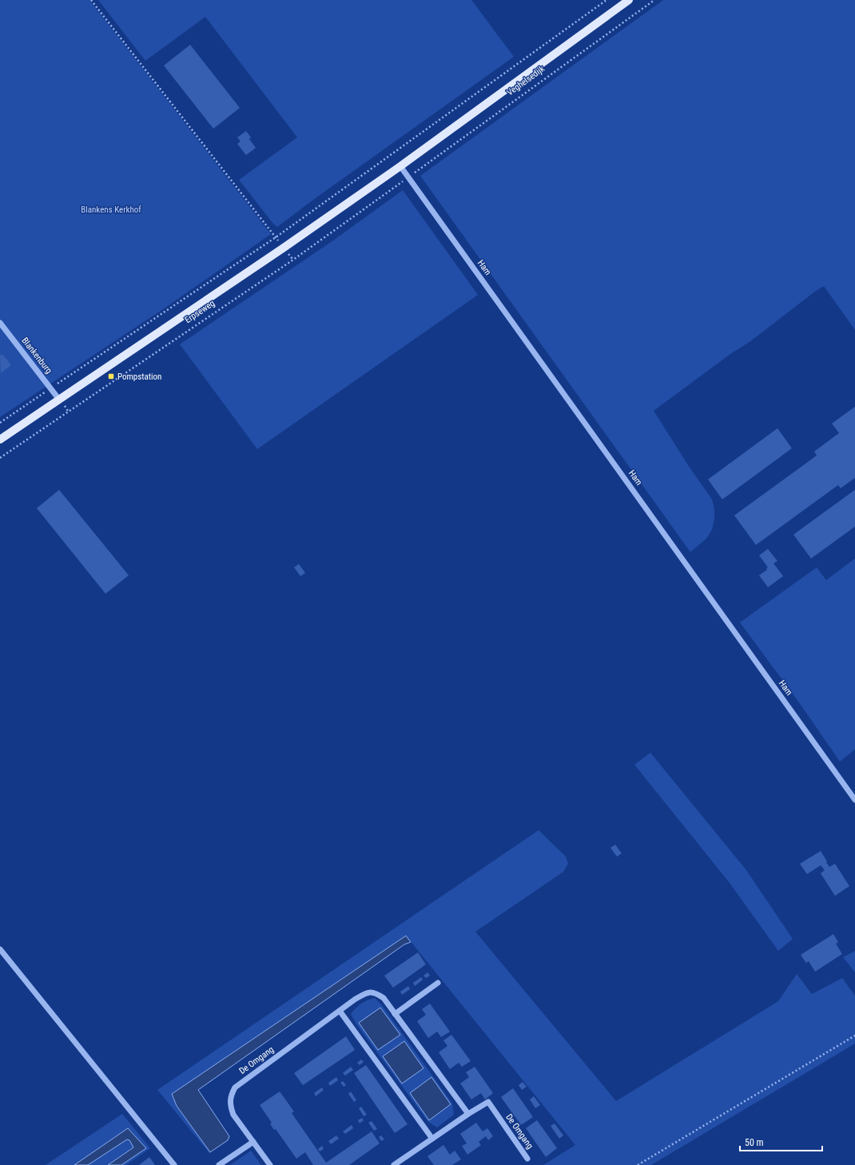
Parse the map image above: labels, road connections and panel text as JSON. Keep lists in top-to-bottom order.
{
  "streets": {
    "main road": ["Veghelsedijk", "Erpseweg"],
    "street": ["Ham", "Blankenburg", "De Omgang"]
  },
  "crossings": [
    ["Veghelsedijk", "Ham"],
    ["Veghelsedijk", "Erpseweg"],
    ["Ham", "Erpseweg"],
    ["Erpseweg", "Blankenburg"]
  ],
  "parks": ["Blankens Kerkhof"],
  "places": {
    "transit": ["Pompstation"]
  },
  "scale_bar": "50 m"
}
